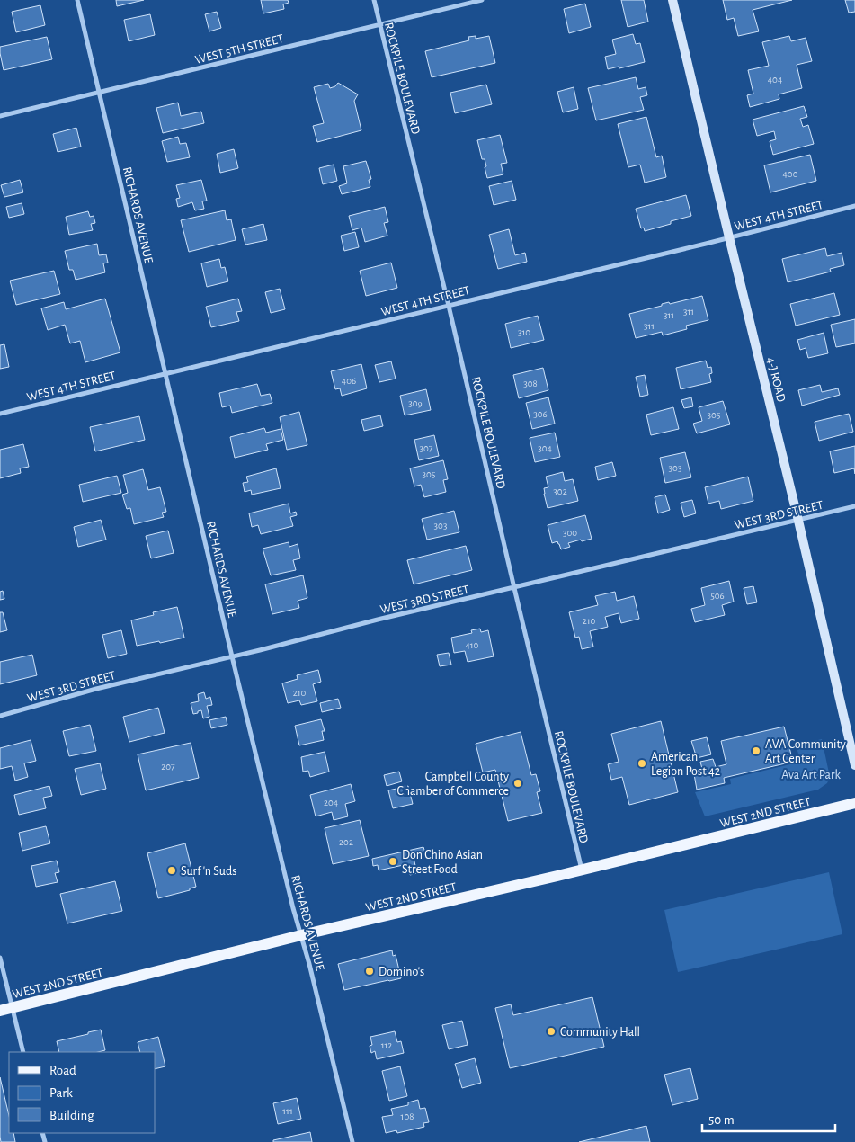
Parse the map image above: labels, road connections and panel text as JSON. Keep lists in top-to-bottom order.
{
  "streets": {
    "main road": ["4-J ROAD", "WEST 2ND STREET"],
    "street": [
      "WEST 5TH STREET",
      "ROCKPILE BOULEVARD",
      "RICHARDS AVENUE",
      "WEST 4TH STREET",
      "WEST 3RD STREET"
    ]
  },
  "crossings": [
    ["WEST 5TH STREET", "ROCKPILE BOULEVARD"],
    ["WEST 5TH STREET", "RICHARDS AVENUE"],
    ["ROCKPILE BOULEVARD", "WEST 4TH STREET"],
    ["ROCKPILE BOULEVARD", "WEST 3RD STREET"],
    ["ROCKPILE BOULEVARD", "WEST 2ND STREET"],
    ["RICHARDS AVENUE", "WEST 4TH STREET"],
    ["RICHARDS AVENUE", "WEST 3RD STREET"],
    ["RICHARDS AVENUE", "WEST 2ND STREET"],
    ["WEST 4TH STREET", "4-J ROAD"],
    ["4-J ROAD", "WEST 3RD STREET"]
  ],
  "parks": ["Ava Art Park"],
  "places": [
    "AVA Community Art Center",
    "American Legion Post 42",
    "Campbell County Chamber of Commerce",
    "Don Chino Asian Street Food",
    "Surf 'n Suds",
    "Domino's",
    "Community Hall"
  ],
  "house_numbers": [
    "404",
    "400",
    "311",
    "311",
    "311",
    "310",
    "406",
    "308",
    "309",
    "306",
    "305",
    "307",
    "304",
    "303",
    "305",
    "302",
    "303",
    "300",
    "506",
    "210",
    "410",
    "210",
    "207",
    "204",
    "202",
    "112",
    "111",
    "108"
  ],
  "legend": ["Road", "Park", "Building"],
  "scale_bar": "50 m"
}
